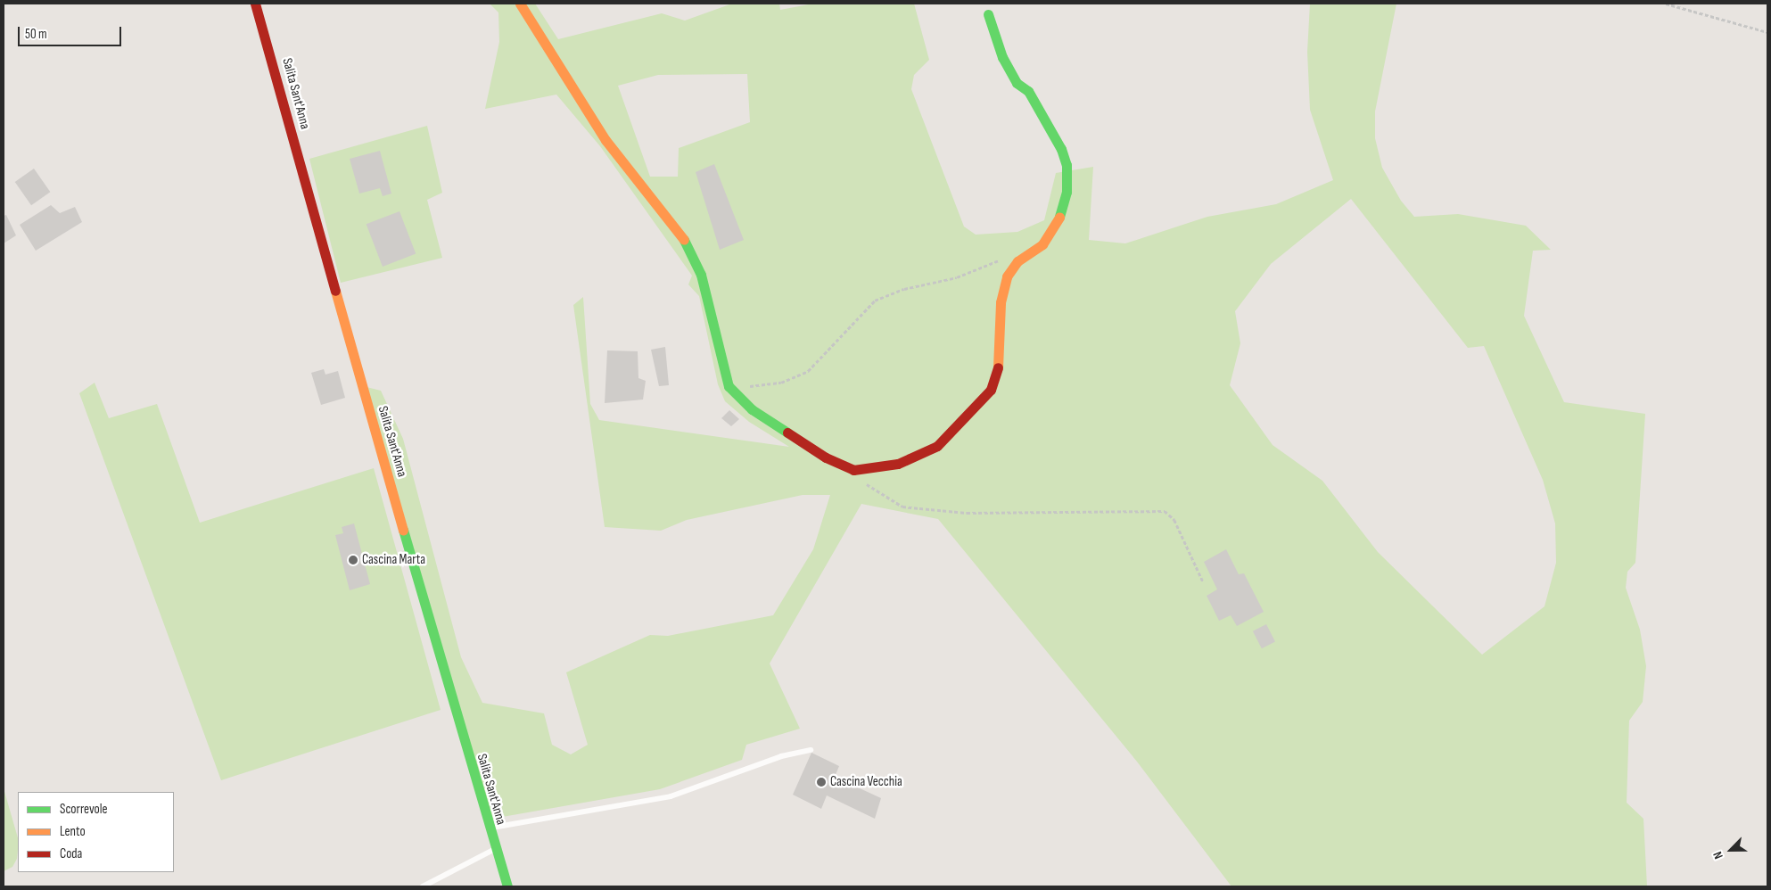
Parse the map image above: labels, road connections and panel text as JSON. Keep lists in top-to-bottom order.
{
  "streets": {
    "street": ["Salita Sant'Anna"]
  },
  "places": ["Cascina Marta", "Cascina Vecchia"],
  "legend": ["Scorrevole", "Lento", "Coda"],
  "scale_bar": "50 m",
  "north": "bottom left"
}
